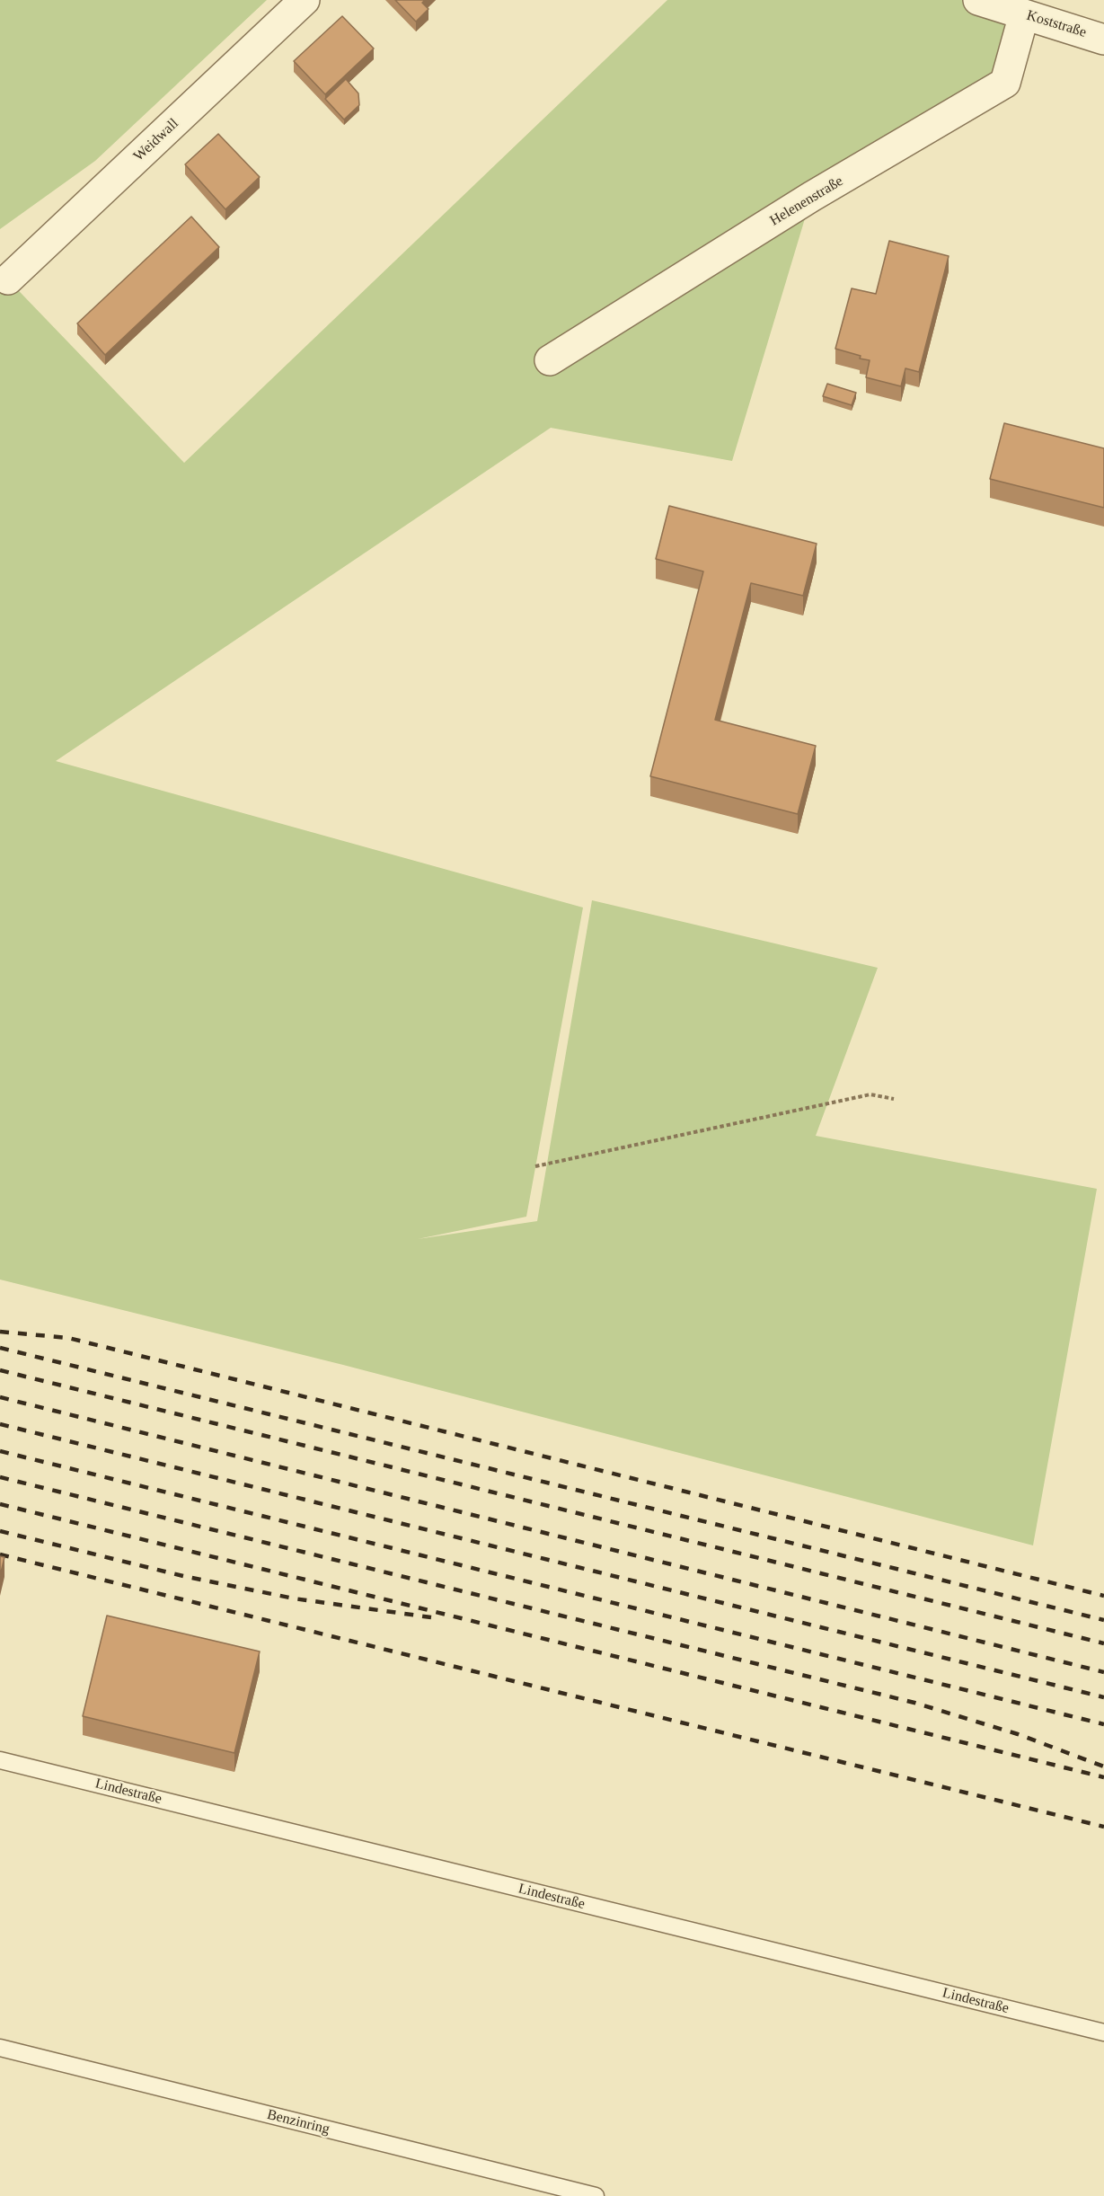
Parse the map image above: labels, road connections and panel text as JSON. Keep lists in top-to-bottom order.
{
  "streets": {
    "street": ["Koststraße", "Weidwall", "Helenenstraße"],
    "lane": ["Lindestraße", "Benzinring"]
  },
  "crossings": [
    ["Koststraße", "Helenenstraße"]
  ]
}
